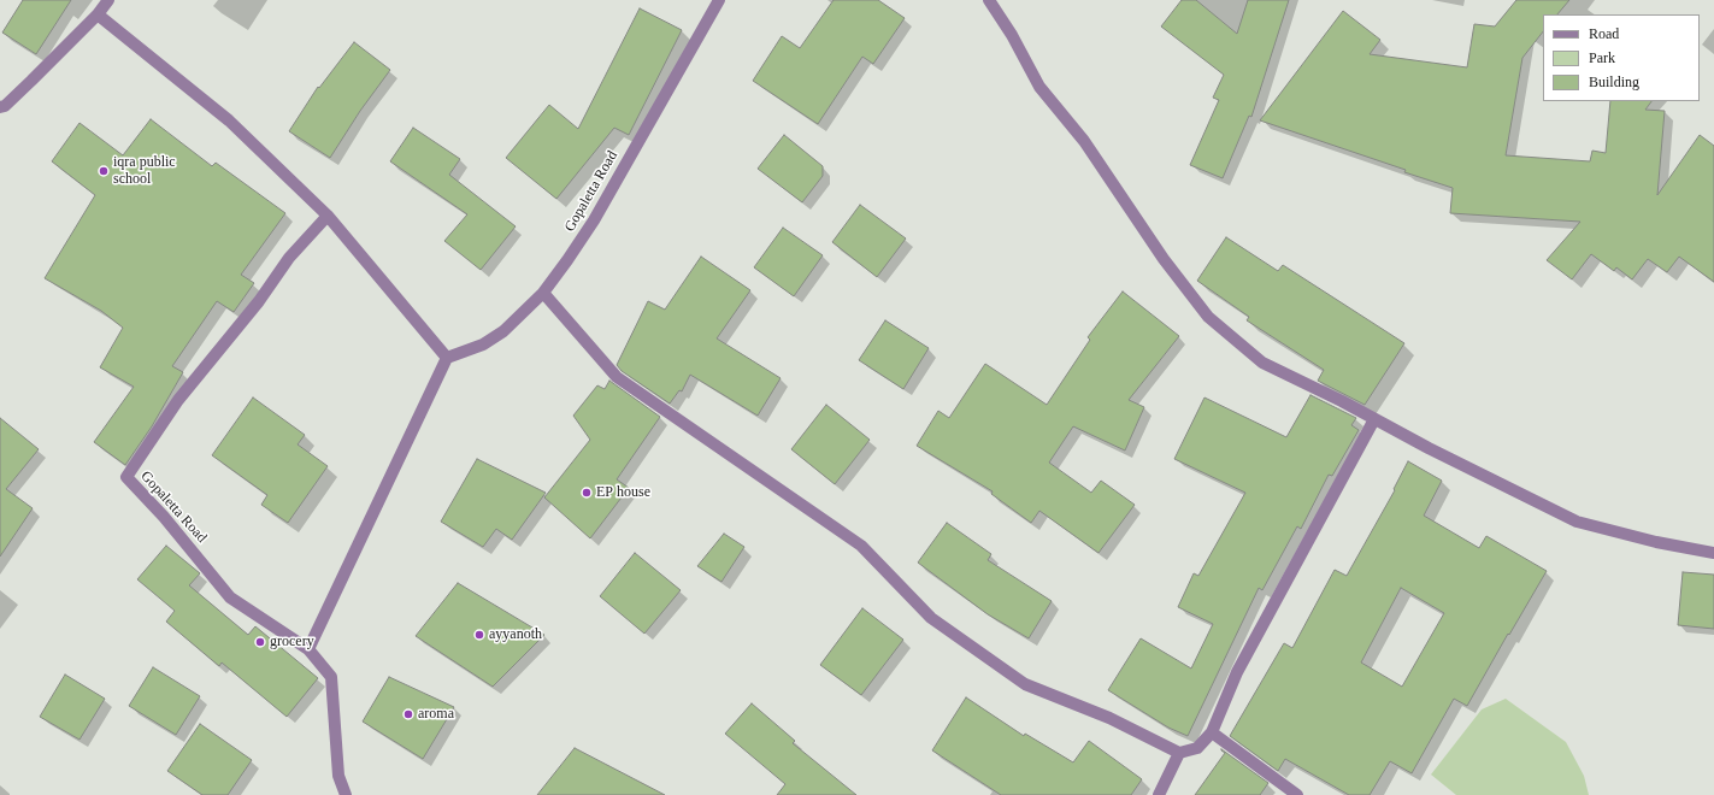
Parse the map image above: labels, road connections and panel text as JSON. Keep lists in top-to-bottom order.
{
  "streets": {
    "street": ["Gopaletta Road"]
  },
  "places": [
    "iqra public school",
    "EP house",
    "ayyanoth",
    "grocery",
    "aroma"
  ],
  "legend": ["Road", "Park", "Building"]
}
